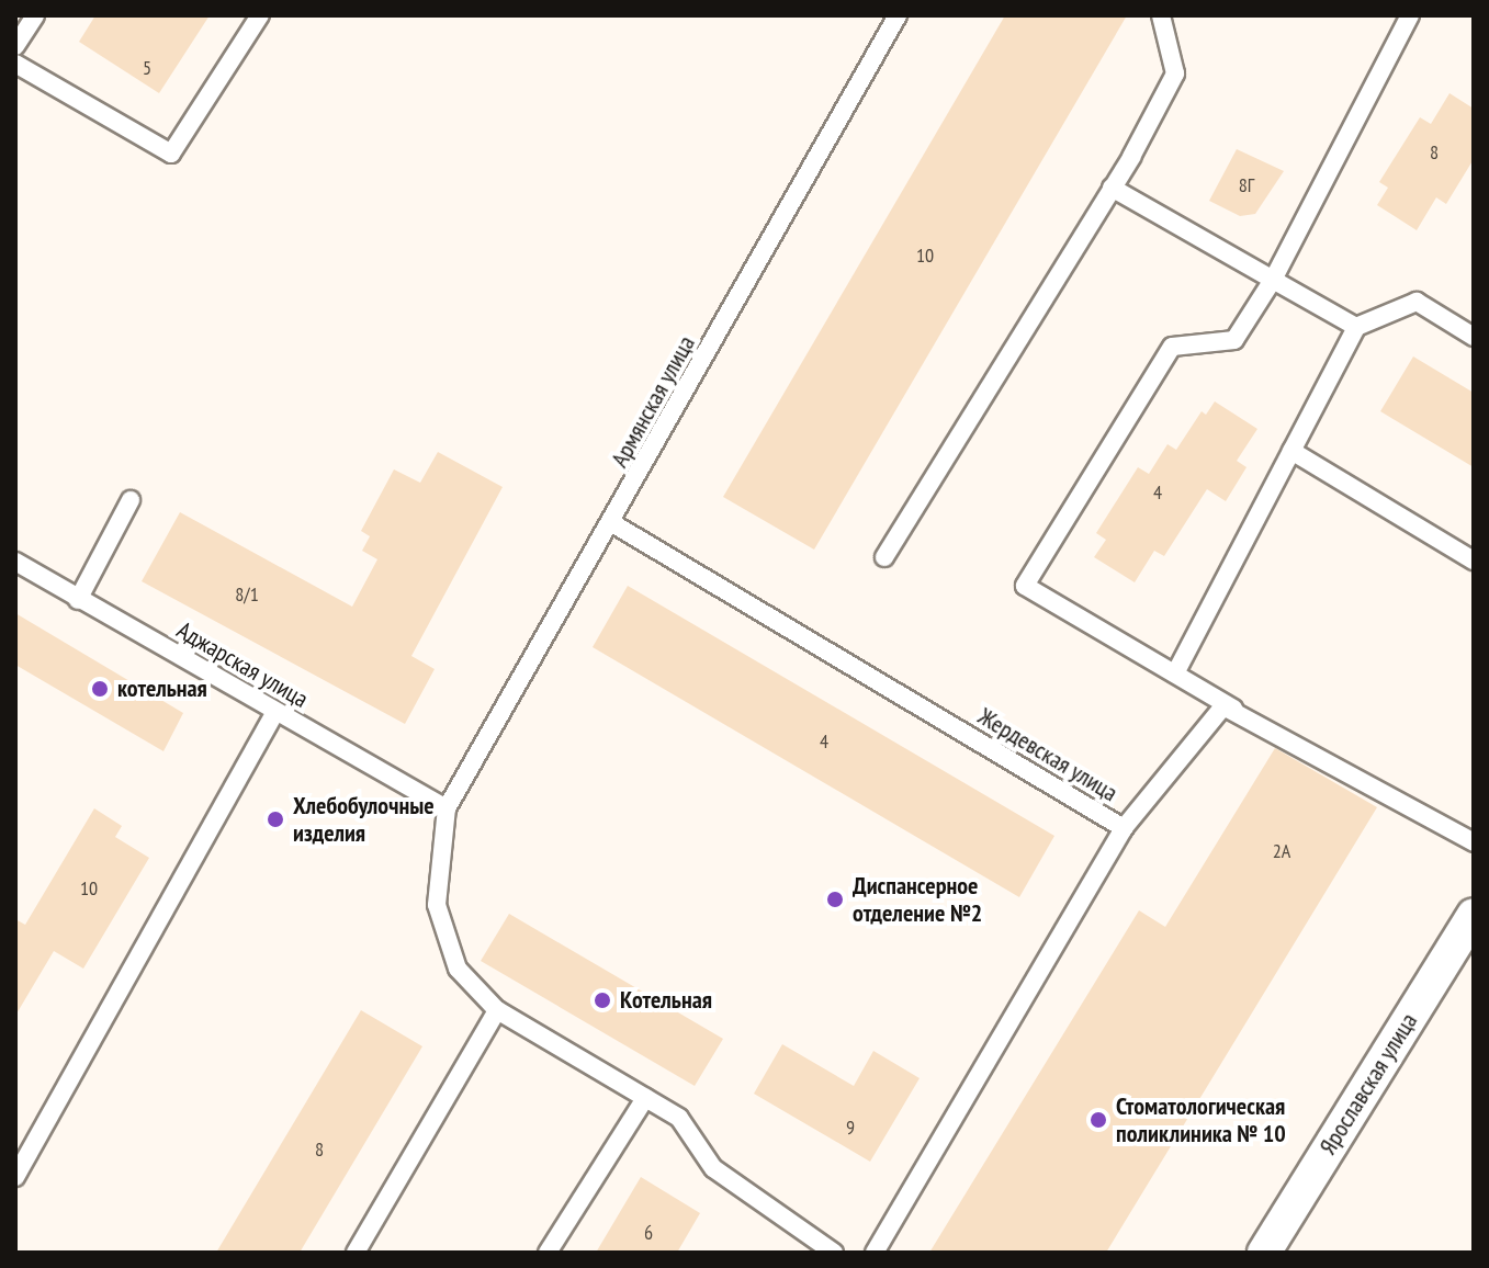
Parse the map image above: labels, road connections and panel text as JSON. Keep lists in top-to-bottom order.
{
  "streets": {
    "street": ["Ярославская улица"],
    "lane": ["Армянская улица", "Аджарская улица", "Жердевская улица"]
  },
  "crossings": [
    ["Армянская улица", "Аджарская улица"],
    ["Армянская улица", "Жердевская улица"]
  ],
  "places": [
    "котельная",
    "Хлебобулочные изделия",
    "Диспансерное отделение №2",
    "Котельная",
    "Стоматологическая поликлиника № 10"
  ],
  "house_numbers": [
    "5",
    "8",
    "8Г",
    "10",
    "4",
    "8/1",
    "4",
    "2А",
    "10",
    "9",
    "8",
    "6"
  ]
}
